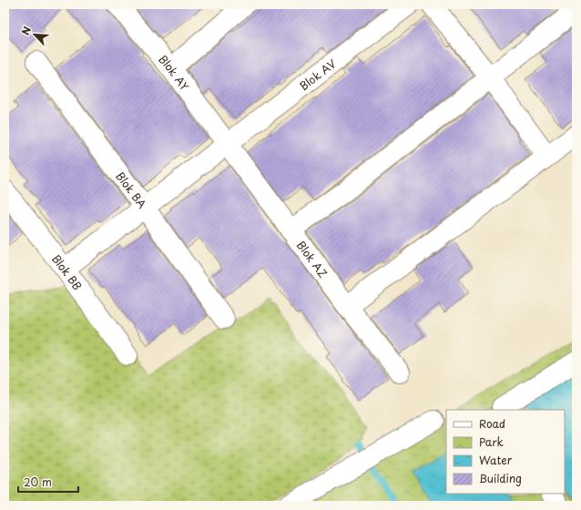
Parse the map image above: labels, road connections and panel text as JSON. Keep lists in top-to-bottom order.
{
  "streets": {
    "street": [
      "Blok AY",
      "Blok AV",
      "Blok BA",
      "Blok AZ",
      "Blok BB"
    ]
  },
  "crossings": [
    ["Blok AY", "Blok AV"],
    ["Blok AY", "Blok AZ"],
    ["Blok AV", "Blok BA"],
    ["Blok AV", "Blok AZ"],
    ["Blok AV", "Blok BB"]
  ],
  "legend": [
    "Road",
    "Park",
    "Water",
    "Building"
  ],
  "scale_bar": "20 m",
  "north": "top left"
}
